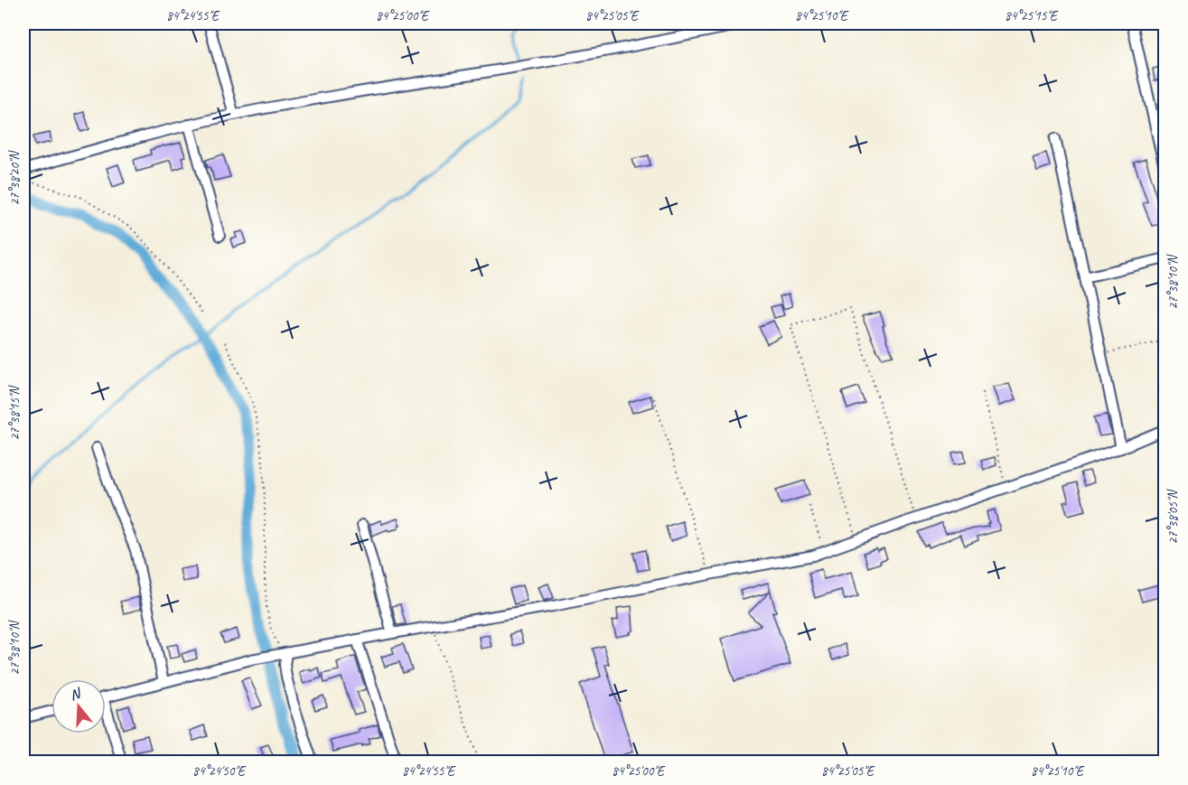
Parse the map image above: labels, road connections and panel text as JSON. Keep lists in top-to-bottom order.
{
  "north": "top",
  "coordinates": [
    "84°24'55\"E",
    "84°25'00\"E",
    "84°25'05\"E",
    "84°25'10\"E",
    "84°25'15\"E",
    "27°38'20\"N",
    "27°38'10\"N",
    "27°38'15\"N",
    "27°38'05\"N",
    "84°24'50\"E"
  ]
}
